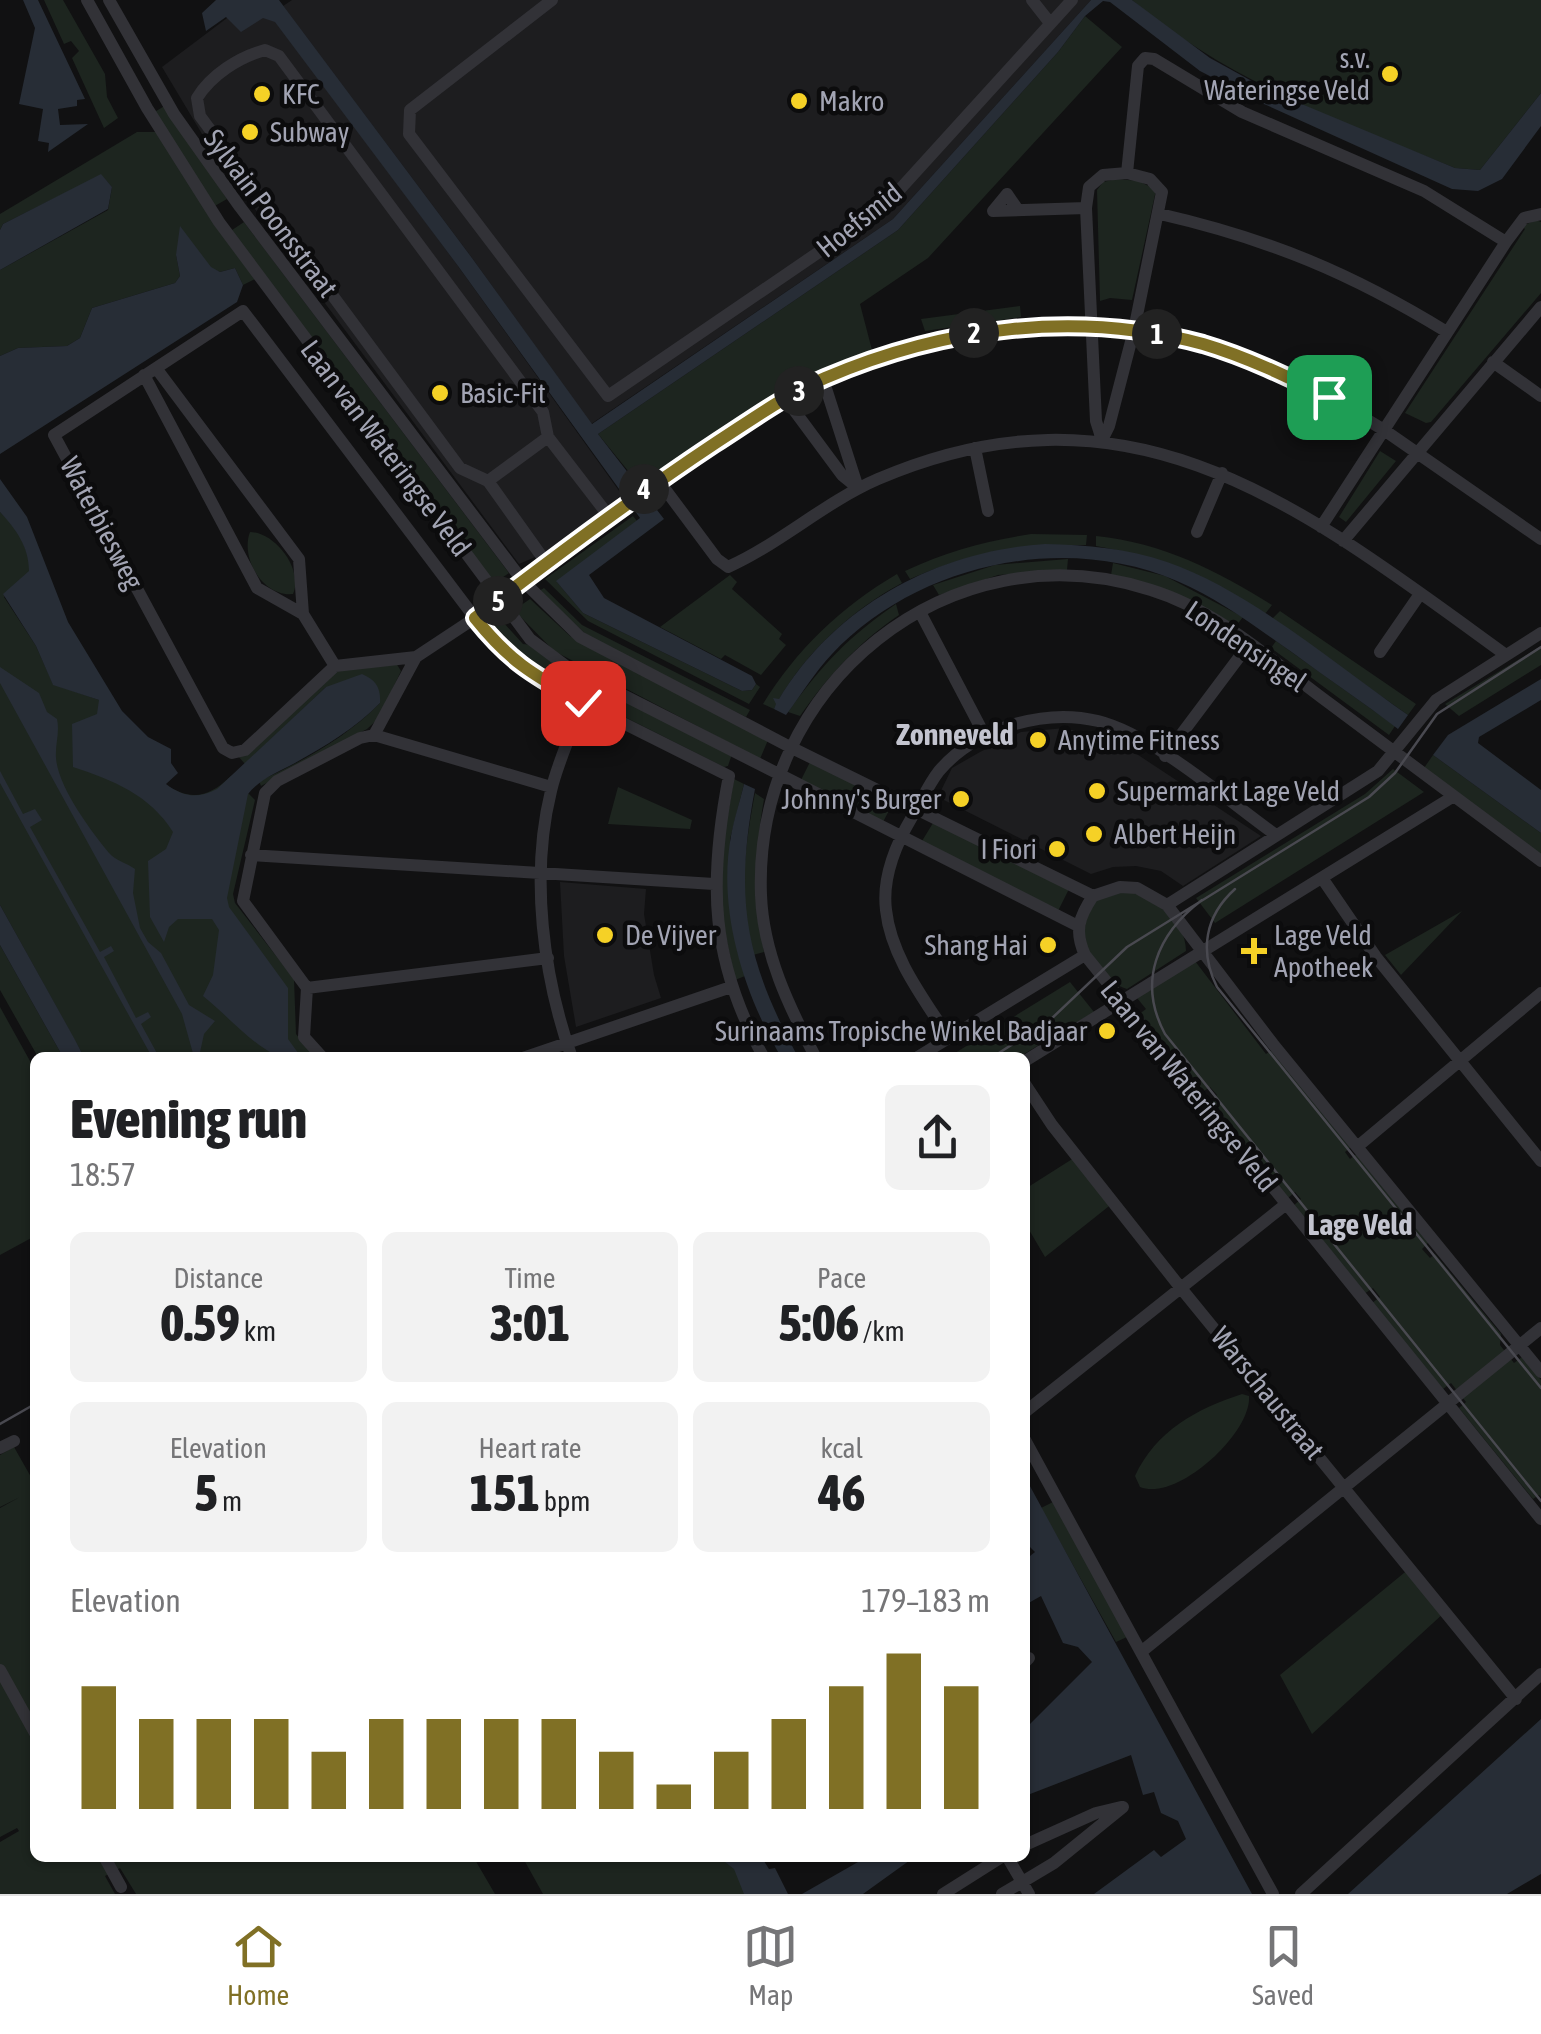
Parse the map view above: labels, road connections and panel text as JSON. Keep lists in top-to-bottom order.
{
  "streets": {
    "street": [
      "Sylvain Poonsstraat",
      "Hoefsmid",
      "Laan van Wateringse Veld",
      "Waterbiesweg",
      "Londensingel",
      "Warschaustraat"
    ]
  },
  "crossings": [
    ["Laan van Wateringse Veld", "Waterbiesweg"],
    ["Laan van Wateringse Veld", "Londensingel"]
  ],
  "districts": ["Zonneveld", "Lage Veld"],
  "places": {
    "other": [
      "s.v. Wateringse Veld",
      "KFC",
      "Makro",
      "Subway",
      "Basic-Fit",
      "Anytime Fitness",
      "Supermarkt Lage Veld",
      "Johnny's Burger",
      "Albert Heijn",
      "I Fiori",
      "De Vijver",
      "Shang Hai",
      "Surinaams Tropische Winkel Badjaar"
    ],
    "health": ["Lage Veld Apotheek"]
  },
  "page": {
    "pins": [
      "2",
      "1",
      "3",
      "4",
      "5"
    ],
    "heading": ["Evening run", "18:57"],
    "stats": [
      ["Distance", "0.59 km"],
      ["Time", "3:01"],
      ["Pace", "5:06 /km"],
      ["Elevation", "5 m"],
      ["Heart rate", "151 bpm"],
      ["kcal", "46"]
    ],
    "chart": ["Elevation", "179–183 m"],
    "tabs": ["Home", "Map", "Saved"]
  }
}
